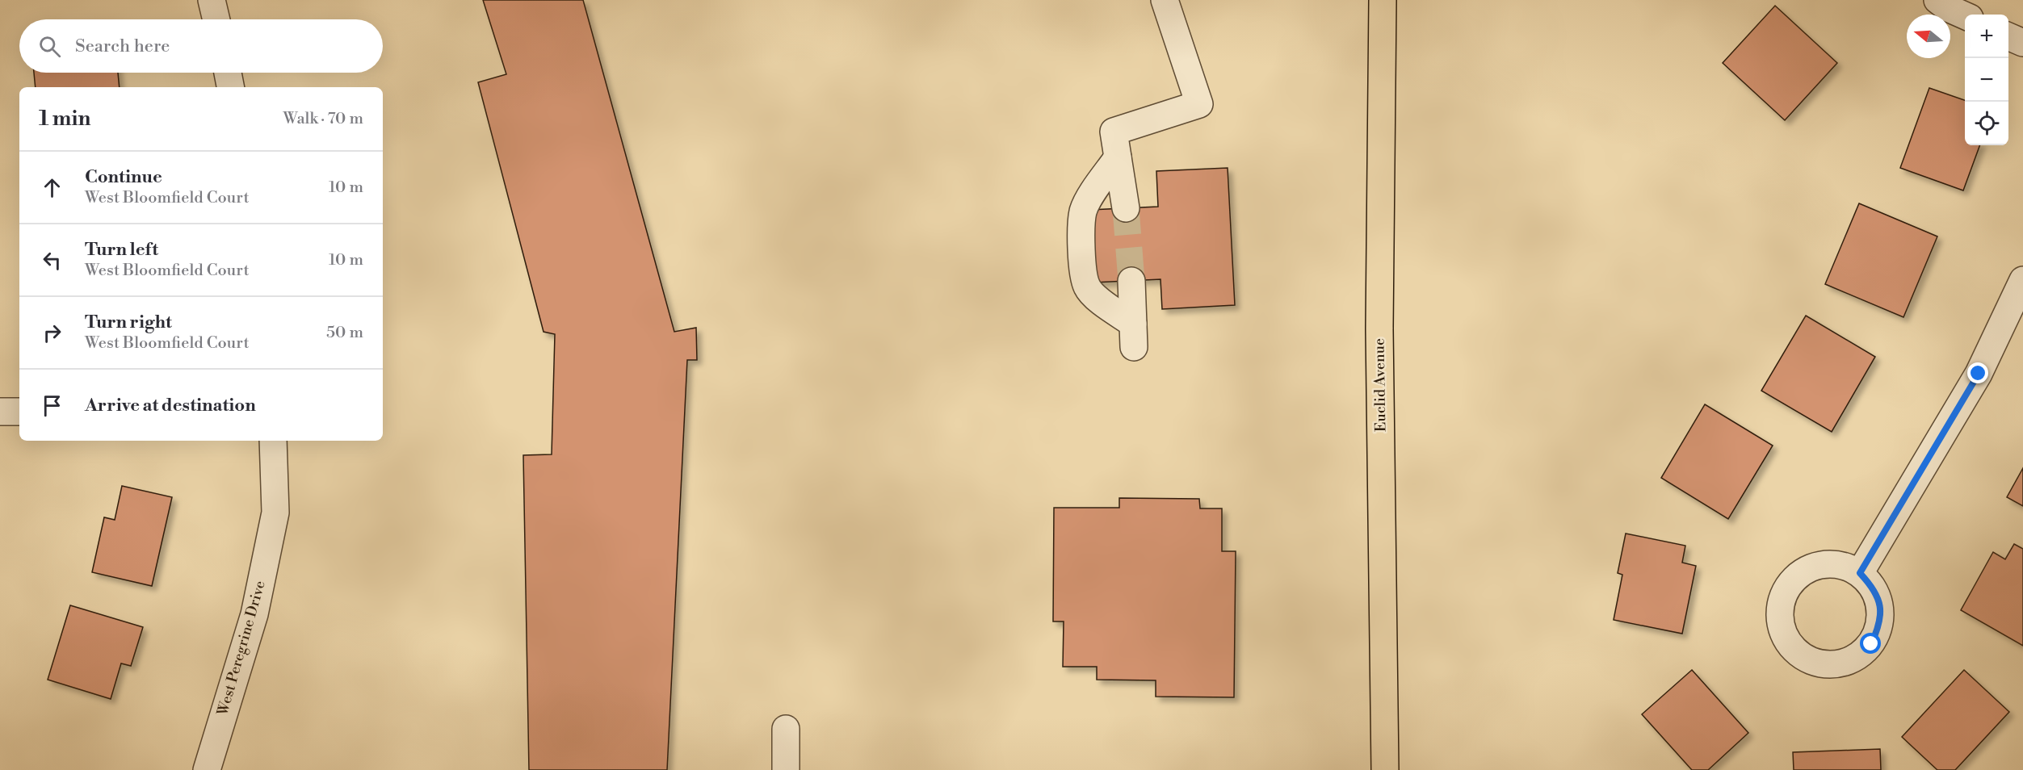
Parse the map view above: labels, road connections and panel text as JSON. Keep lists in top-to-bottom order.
{
  "streets": {
    "main road": ["Euclid Avenue"],
    "street": ["West Peregrine Drive"]
  },
  "north": "left",
  "page": {
    "map_buttons": ["+", "−"],
    "search": "Search here",
    "heading": ["1 min", "Walk · 70 m"],
    "list": [
      ["Continue", "West Bloomfield Court", "10 m"],
      ["Turn left", "West Bloomfield Court", "10 m"],
      ["Turn right", "West Bloomfield Court", "50 m"],
      "Arrive at destination"
    ]
  }
}
